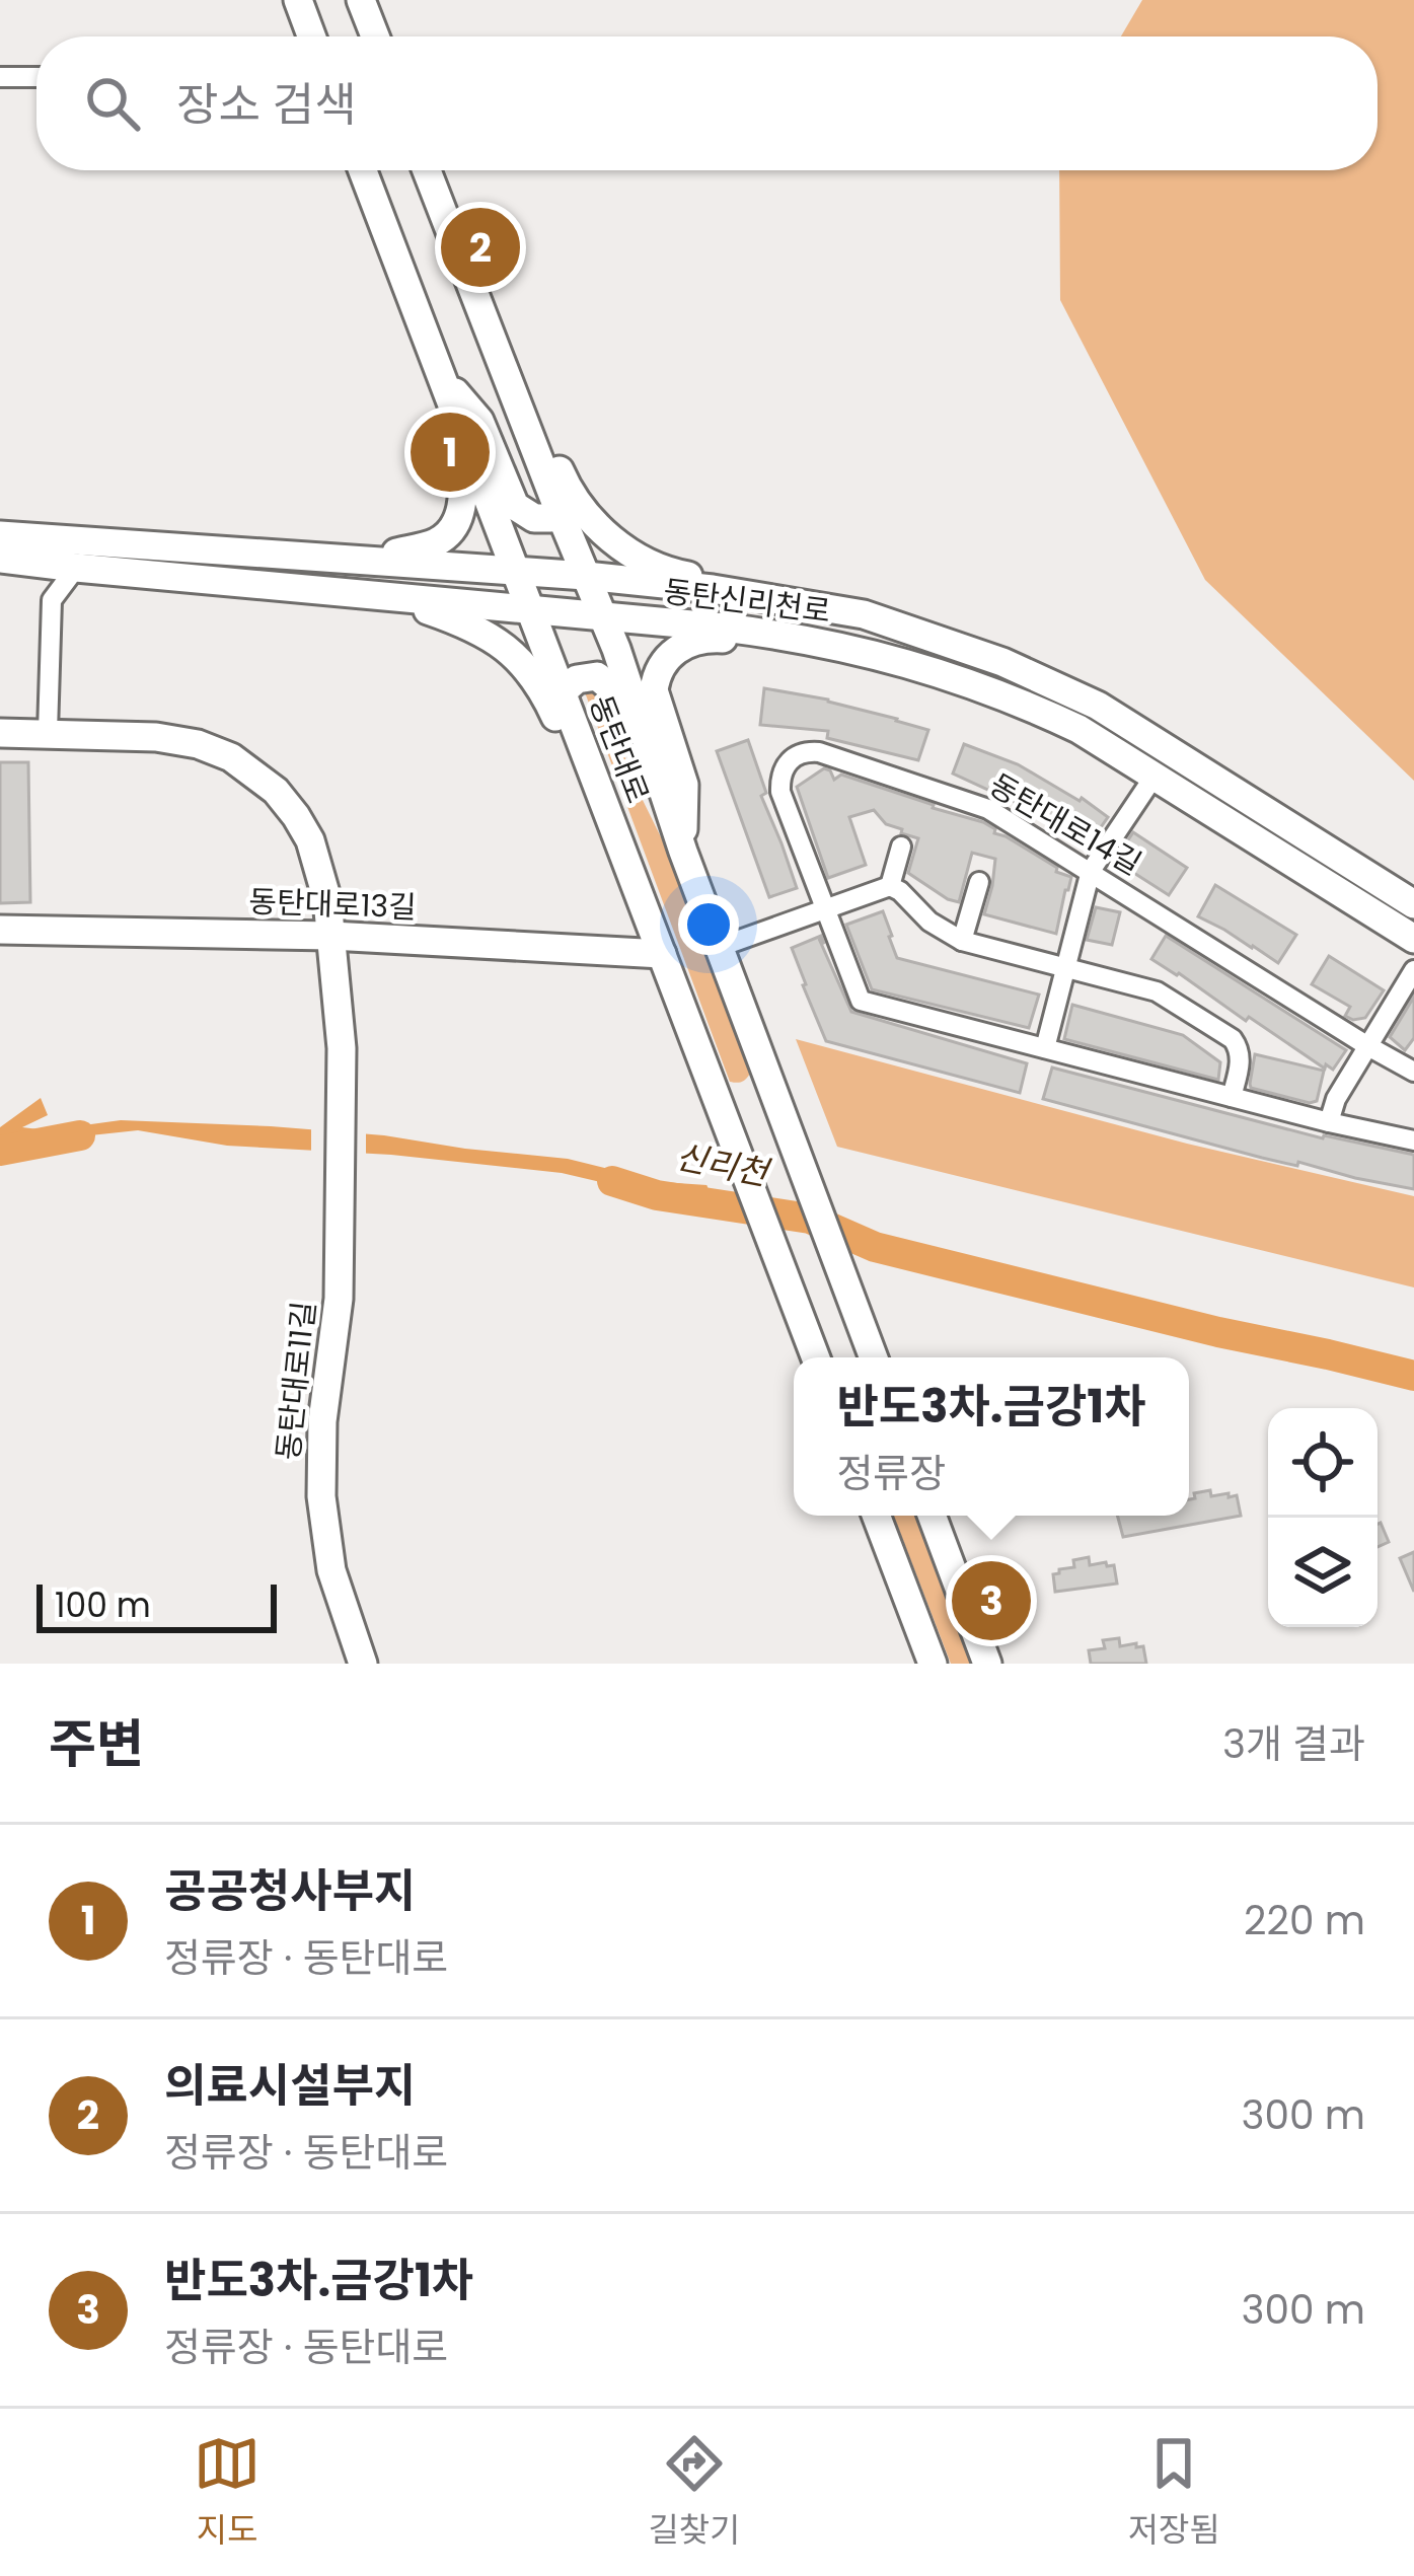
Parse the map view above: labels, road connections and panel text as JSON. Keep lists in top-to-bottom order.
{
  "streets": {
    "main road": [
      "동탄신리천로",
      "동탄대로",
      "동탄대로13길",
      "동탄대로11길"
    ],
    "street": ["동탄대로14길"]
  },
  "crossings": [
    ["동탄신리천로", "동탄대로"],
    ["동탄대로", "동탄대로13길"],
    ["동탄대로13길", "동탄대로11길"]
  ],
  "water": ["신리천"],
  "scale_bar": "100 m",
  "page": {
    "search": "장소 검색",
    "pins": ["2", "1", "3"],
    "popup": ["반도3차.금강1차", "정류장"],
    "scale": "100 m",
    "heading": ["주변", "3개 결과"],
    "list": [
      {
        "mark": "1",
        "name": "공공청사부지",
        "note": "정류장 · 동탄대로",
        "value": "220 m"
      },
      {
        "mark": "2",
        "name": "의료시설부지",
        "note": "정류장 · 동탄대로",
        "value": "300 m"
      },
      {
        "mark": "3",
        "name": "반도3차.금강1차",
        "note": "정류장 · 동탄대로",
        "value": "300 m"
      }
    ],
    "nav": ["지도", "길찾기", "저장됨"]
  }
}
